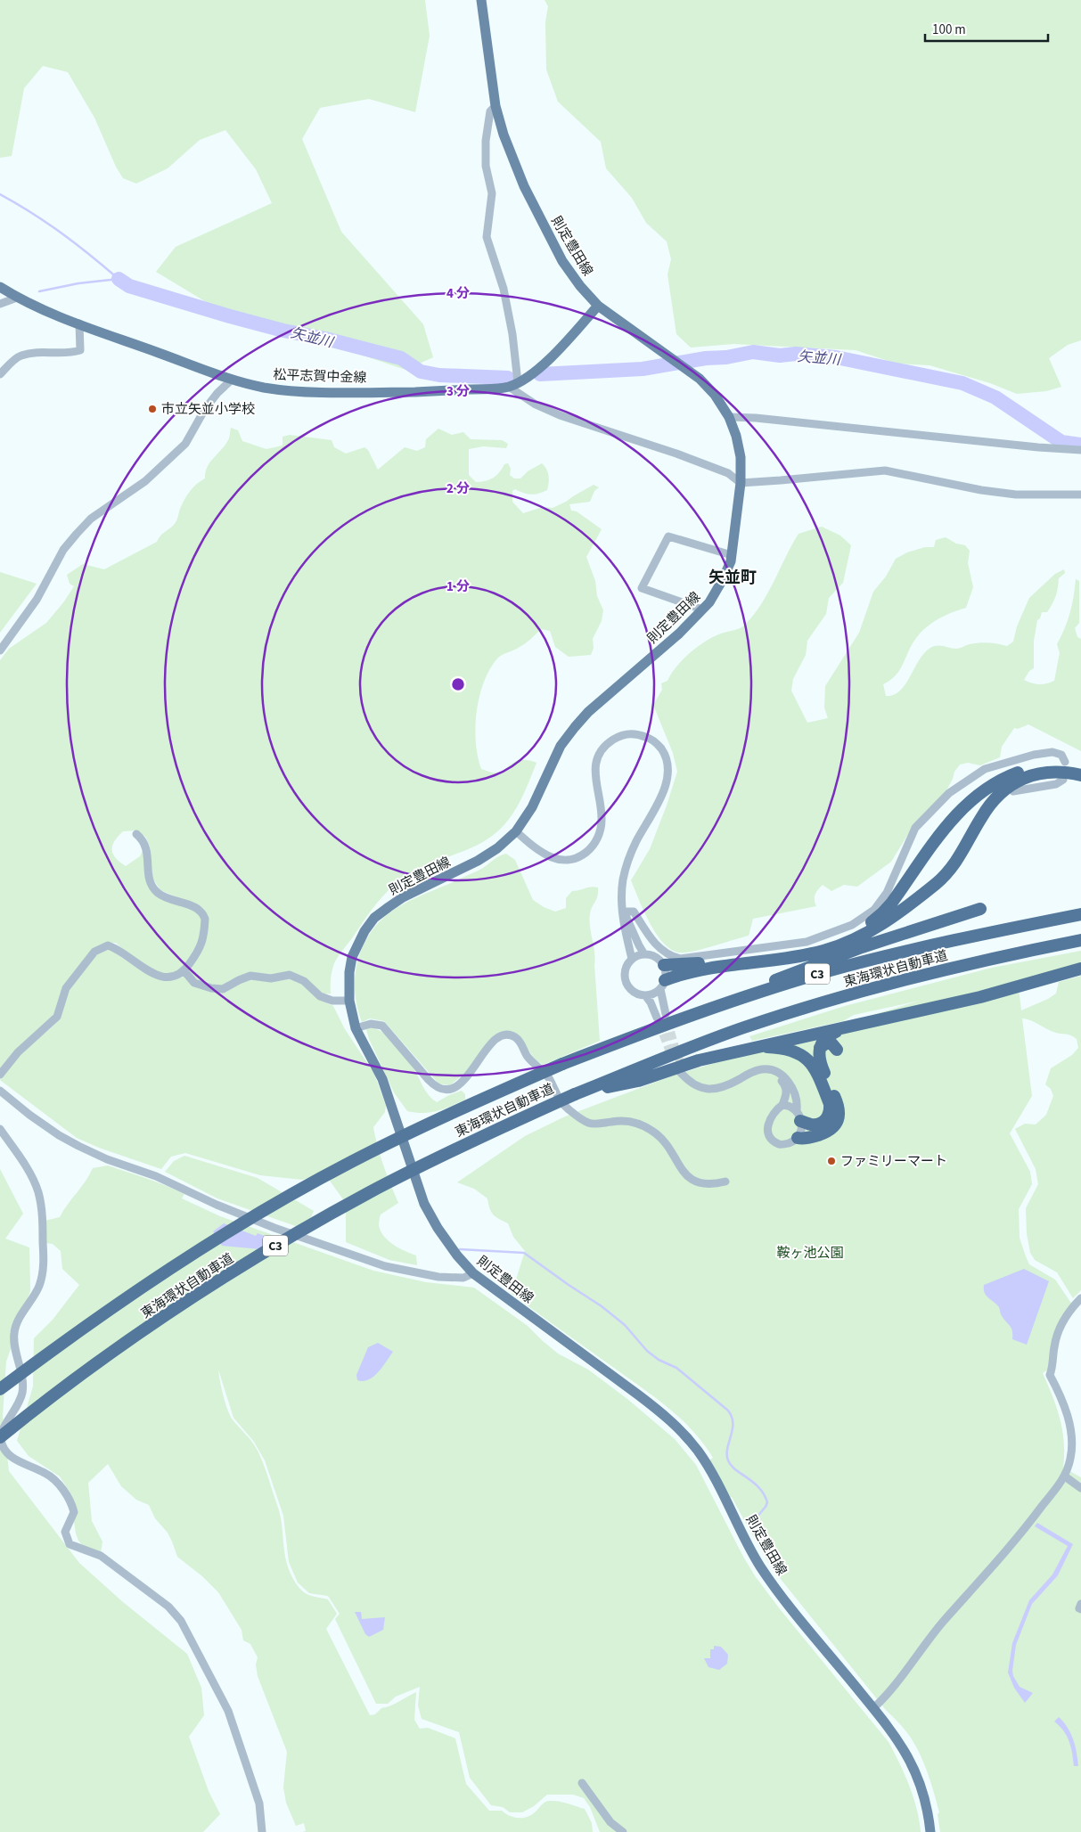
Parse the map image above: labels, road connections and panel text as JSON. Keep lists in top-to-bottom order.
{
  "streets": {
    "highway": ["東海環状自動車道", "C3"],
    "main road": ["則定豊田線", "松平志賀中金線"]
  },
  "crossings": [
    ["則定豊田線", "松平志賀中金線"]
  ],
  "districts": ["矢並町"],
  "water": ["矢並川"],
  "parks": ["鞍ヶ池公園"],
  "places": ["市立矢並小学校", "ファミリーマート"],
  "scale_bar": "100 m",
  "rings": [
    "4 分",
    "3 分",
    "2 分",
    "1 分"
  ]
}
